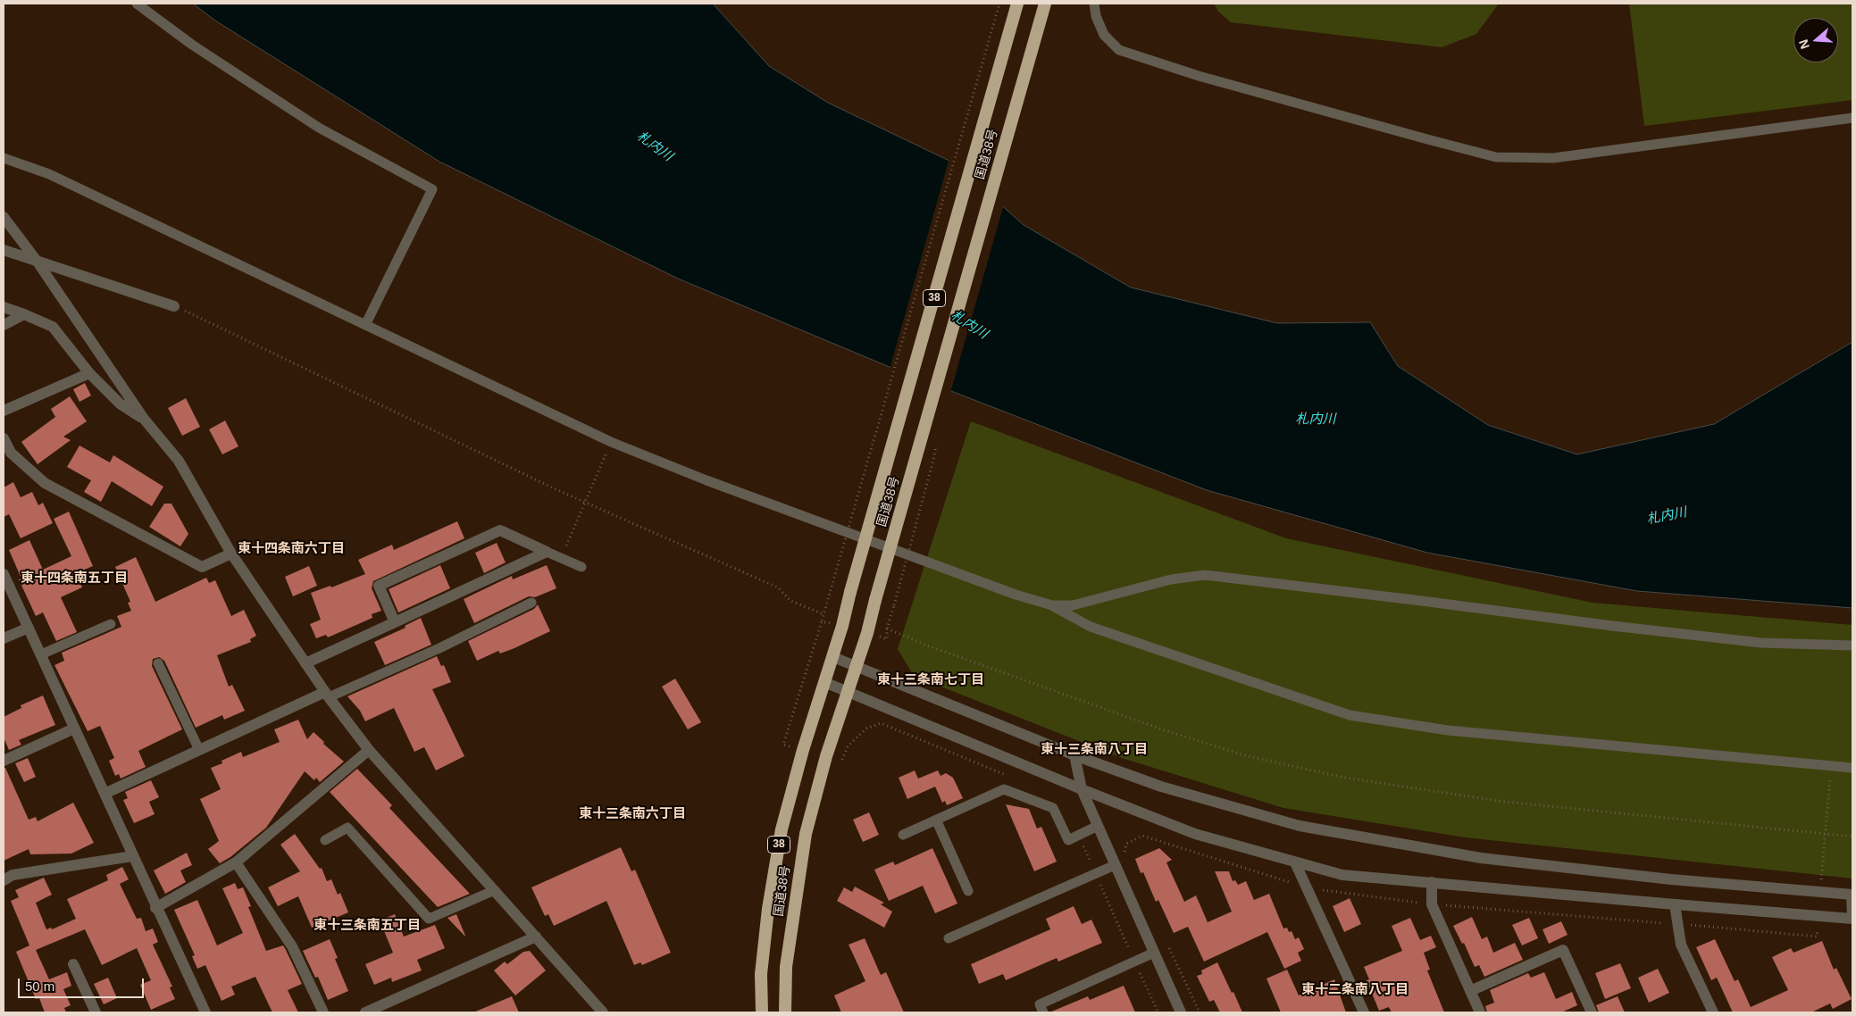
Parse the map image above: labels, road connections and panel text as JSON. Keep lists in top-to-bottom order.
{
  "streets": {
    "highway": ["国道38号", "38"]
  },
  "districts": [
    "東十四条南六丁目",
    "東十四条南五丁目",
    "東十三条南七丁目",
    "東十三条南八丁目",
    "東十三条南六丁目",
    "東十三条南五丁目",
    "東十二条南八丁目"
  ],
  "water": ["札内川"],
  "scale_bar": "50 m",
  "north": "left"
}
